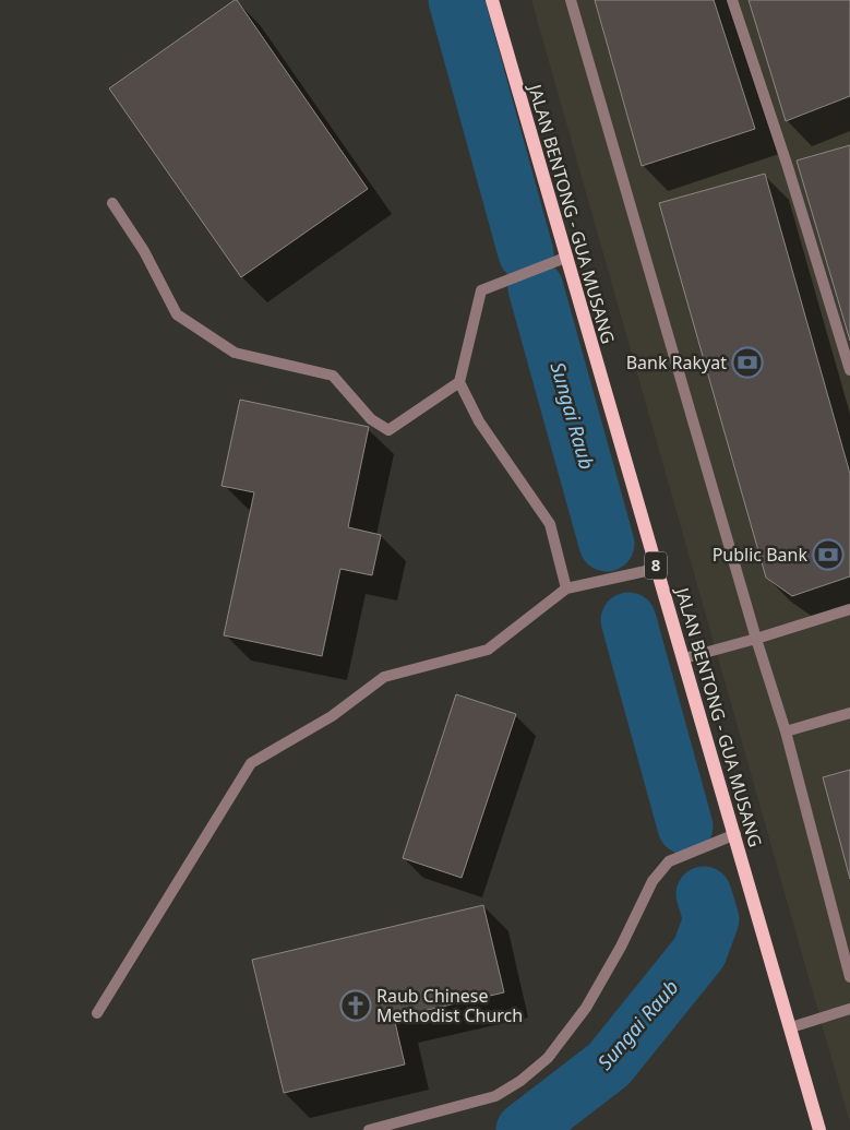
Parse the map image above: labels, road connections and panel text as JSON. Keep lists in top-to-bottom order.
{
  "streets": {
    "main road": ["JALAN BENTONG - GUA MUSANG", "8"]
  },
  "water": ["Sungai Raub"],
  "places": {
    "bank": ["Bank Rakyat", "Public Bank"],
    "church": ["Raub Chinese Methodist Church"]
  }
}
